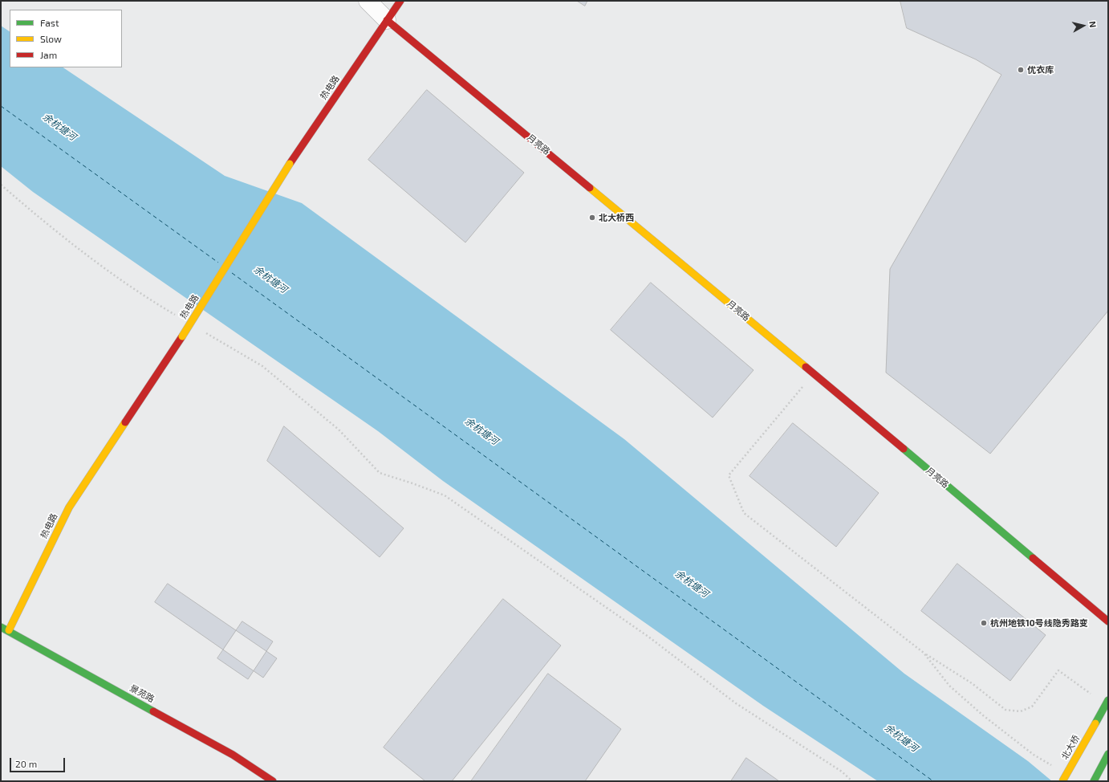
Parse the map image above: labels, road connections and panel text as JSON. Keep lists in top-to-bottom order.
{
  "streets": {
    "street": [
      "热电路",
      "月亮路",
      "景苑路",
      "北大桥"
    ]
  },
  "crossings": [
    ["热电路", "月亮路"],
    ["热电路", "景苑路"]
  ],
  "water": ["余杭塘河"],
  "places": ["优衣库", "北大桥西", "杭州地铁10号线隐秀路变"],
  "legend": ["Fast", "Slow", "Jam"],
  "scale_bar": "20 m",
  "north": "right"
}
